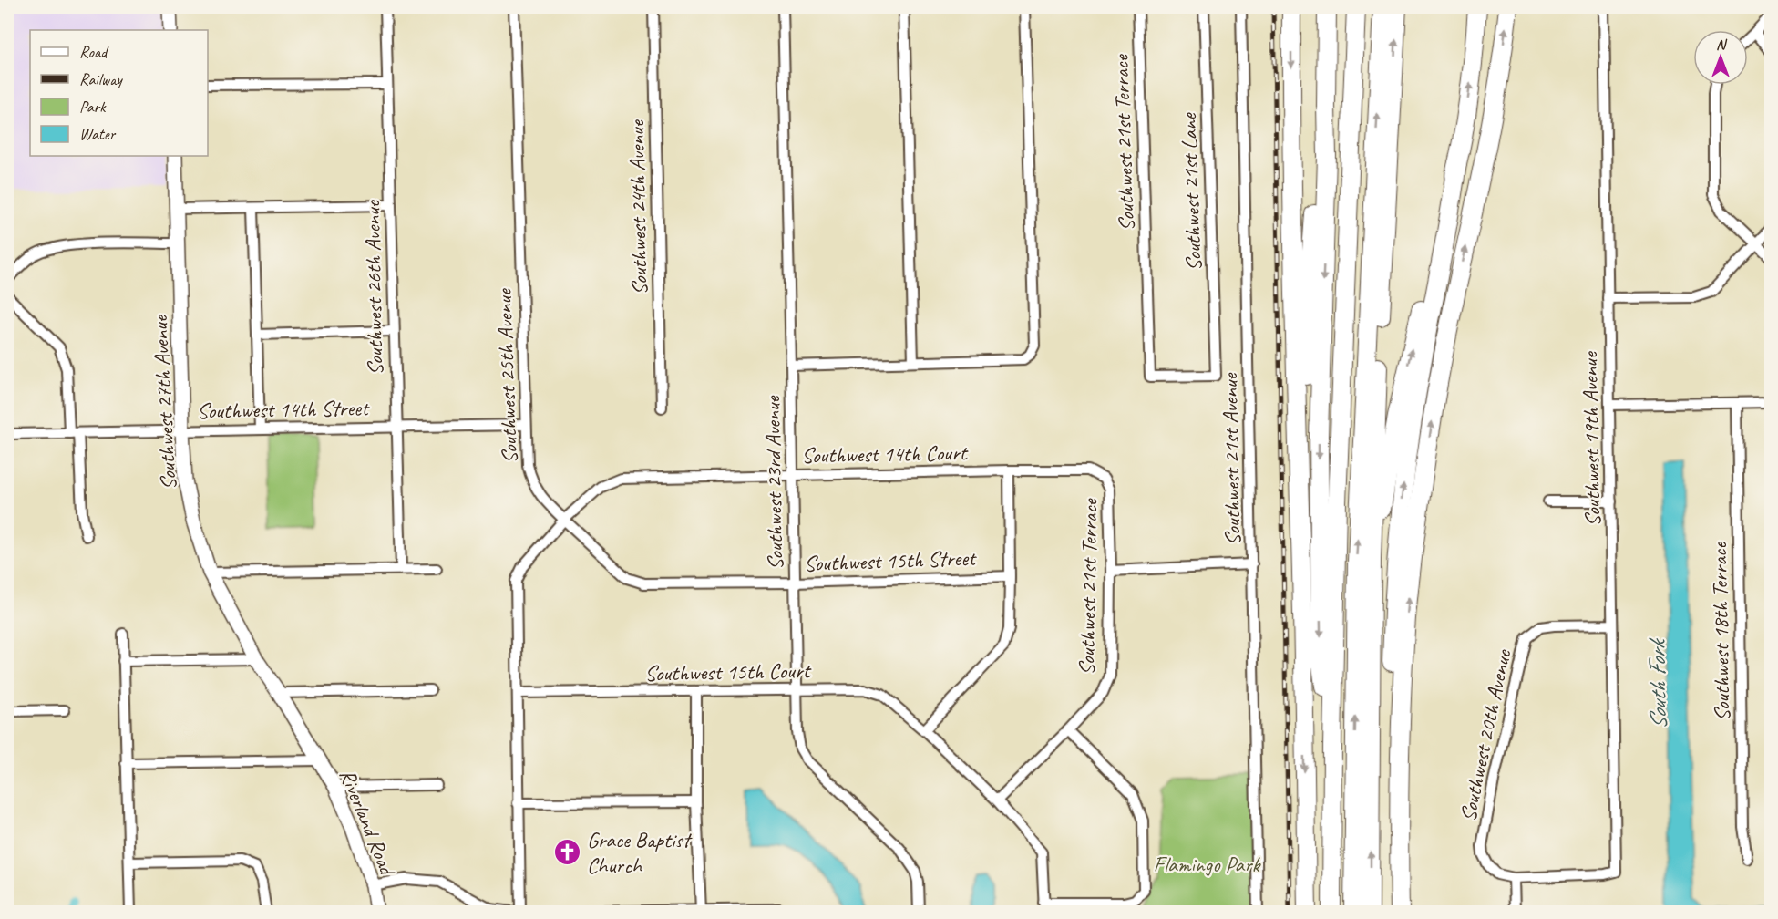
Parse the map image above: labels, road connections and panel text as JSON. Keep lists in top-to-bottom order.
{
  "streets": {
    "street": [
      "Southwest 21st Terrace",
      "Southwest 21st Lane",
      "Southwest 24th Avenue",
      "Southwest 26th Avenue",
      "Southwest 25th Avenue",
      "Southwest 27th Avenue",
      "Southwest 14th Street",
      "Southwest 19th Avenue",
      "Southwest 14th Court",
      "Southwest 21st Avenue",
      "Southwest 23rd Avenue",
      "Southwest 15th Street",
      "Southwest 18th Terrace",
      "Southwest 15th Court",
      "Southwest 20th Avenue",
      "Riverland Road"
    ]
  },
  "crossings": [
    ["Southwest 21st Terrace", "Southwest 21st Lane"],
    ["Southwest 21st Terrace", "Southwest 14th Court"],
    ["Southwest 21st Terrace", "Southwest 15th Court"],
    ["Southwest 26th Avenue", "Southwest 14th Street"],
    ["Southwest 25th Avenue", "Southwest 14th Street"],
    ["Southwest 25th Avenue", "Southwest 14th Court"],
    ["Southwest 25th Avenue", "Southwest 15th Street"],
    ["Southwest 27th Avenue", "Southwest 14th Street"],
    ["Southwest 27th Avenue", "Riverland Road"],
    ["Southwest 19th Avenue", "Southwest 20th Avenue"],
    ["Southwest 14th Court", "Southwest 23rd Avenue"],
    ["Southwest 14th Court", "Southwest 15th Street"],
    ["Southwest 23rd Avenue", "Southwest 15th Street"],
    ["Southwest 23rd Avenue", "Southwest 15th Court"]
  ],
  "water": ["South Fork"],
  "parks": ["Flamingo Park"],
  "places": {
    "church": ["Grace Baptist Church"]
  },
  "legend": [
    "Road",
    "Railway",
    "Park",
    "Water"
  ],
  "north": "top"
}
